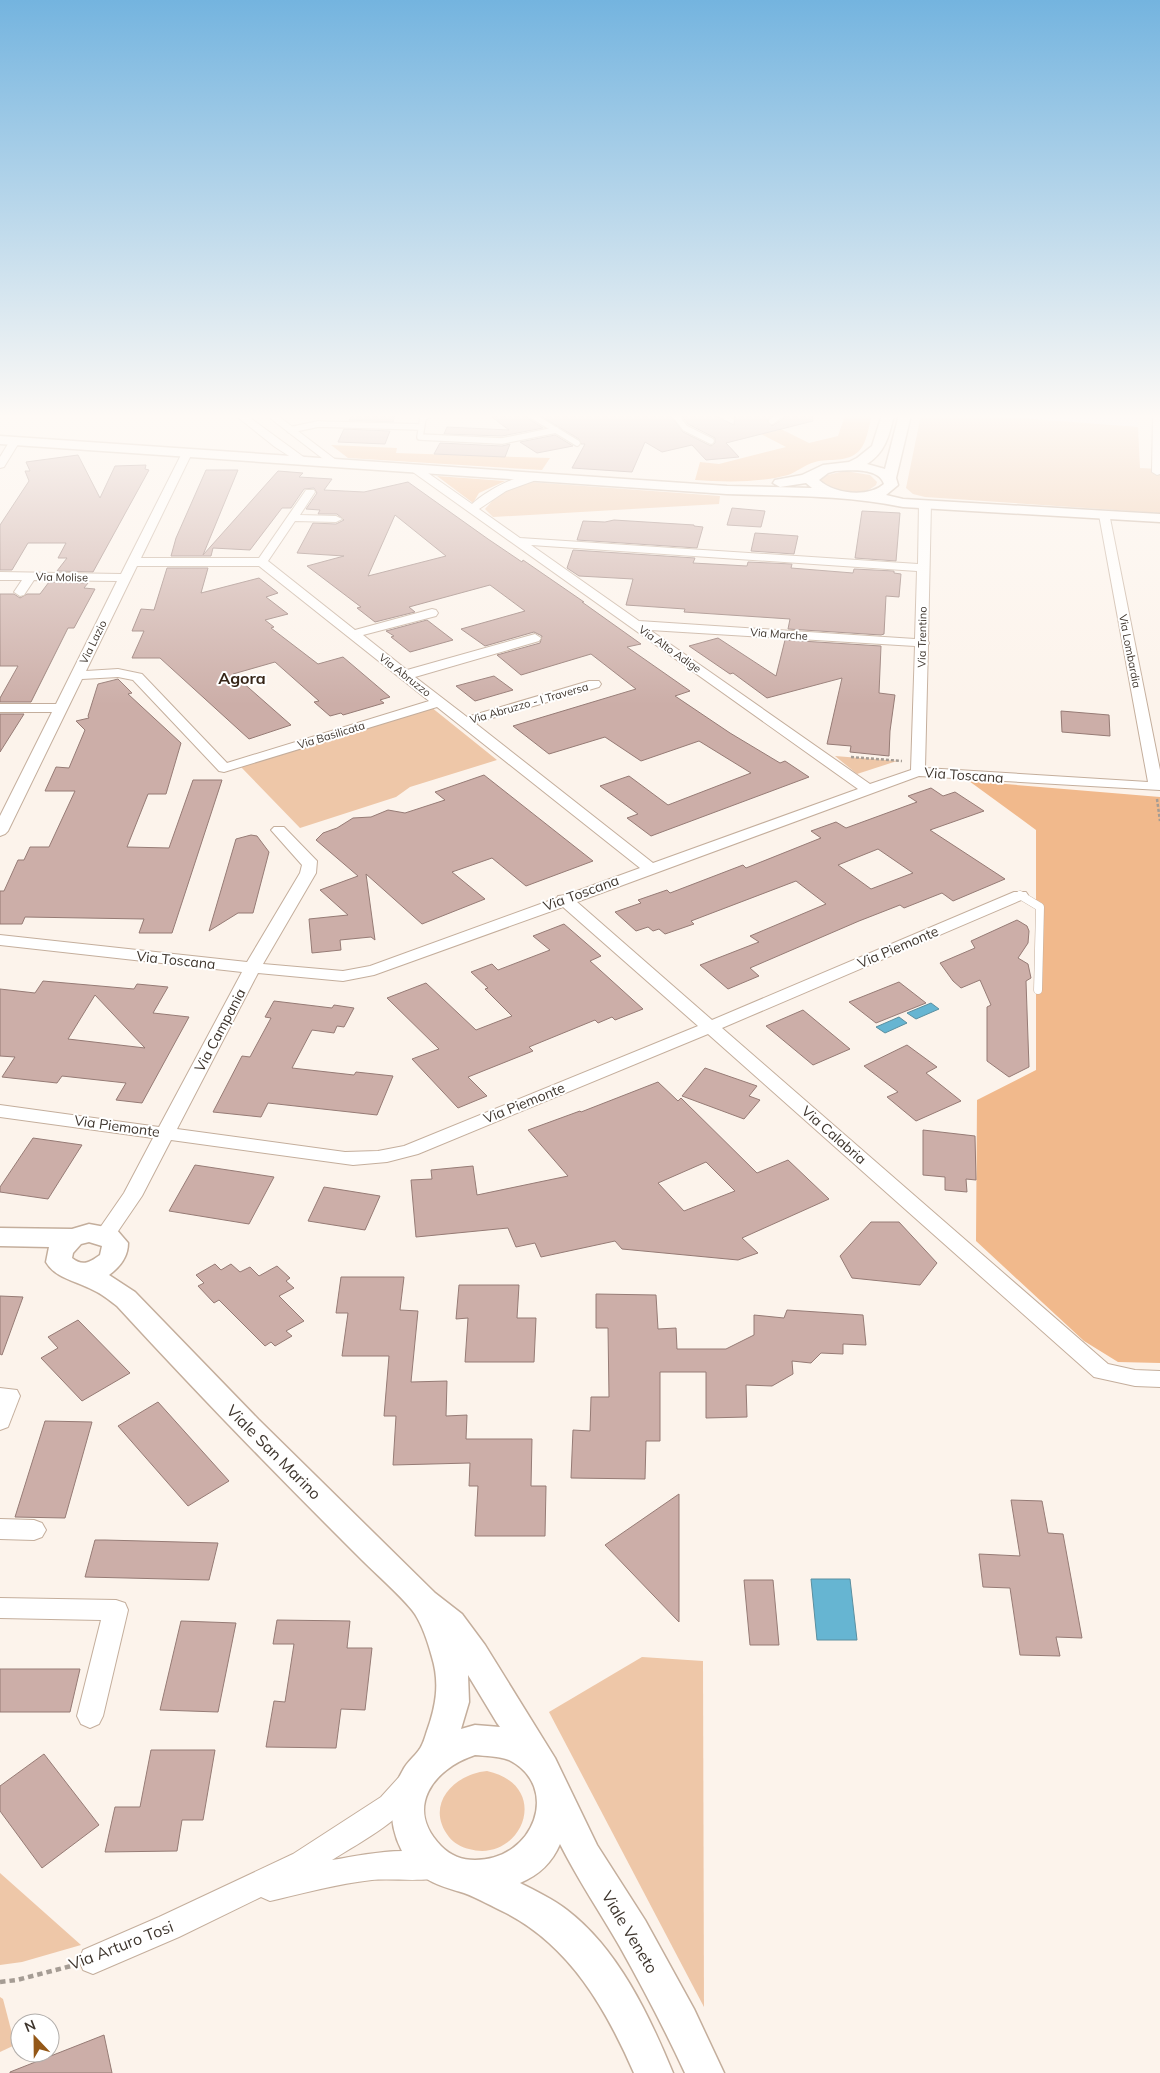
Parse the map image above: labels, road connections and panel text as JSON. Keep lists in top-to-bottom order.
{
  "streets": {
    "street": [
      "Via Molise",
      "Via Marche",
      "Via Trentino",
      "Via Lazio",
      "Via Alto Adige",
      "Via Lombardia",
      "Via Abruzzo",
      "Via Abruzzo - I Traversa",
      "Via Basilicata",
      "Via Toscana",
      "Via Piemonte",
      "Via Campania",
      "Via Calabria",
      "Viale San Marino",
      "Viale Veneto",
      "Via Arturo Tosi"
    ]
  },
  "crossings": [
    ["Via Molise", "Via Lazio"],
    ["Via Marche", "Via Trentino"],
    ["Via Marche", "Via Alto Adige"],
    ["Via Trentino", "Via Toscana"],
    ["Via Lazio", "Via Basilicata"],
    ["Via Alto Adige", "Via Toscana"],
    ["Via Lombardia", "Via Toscana"],
    ["Via Abruzzo", "Via Abruzzo - I Traversa"],
    ["Via Abruzzo", "Via Basilicata"],
    ["Via Abruzzo", "Via Toscana"],
    ["Via Toscana", "Via Campania"],
    ["Via Toscana", "Via Calabria"],
    ["Via Piemonte", "Via Campania"],
    ["Via Piemonte", "Via Calabria"],
    ["Via Campania", "Viale San Marino"],
    ["Viale San Marino", "Viale Veneto"],
    ["Viale San Marino", "Via Arturo Tosi"],
    ["Viale Veneto", "Via Arturo Tosi"]
  ],
  "districts": ["Agora"],
  "north": "top"
}
